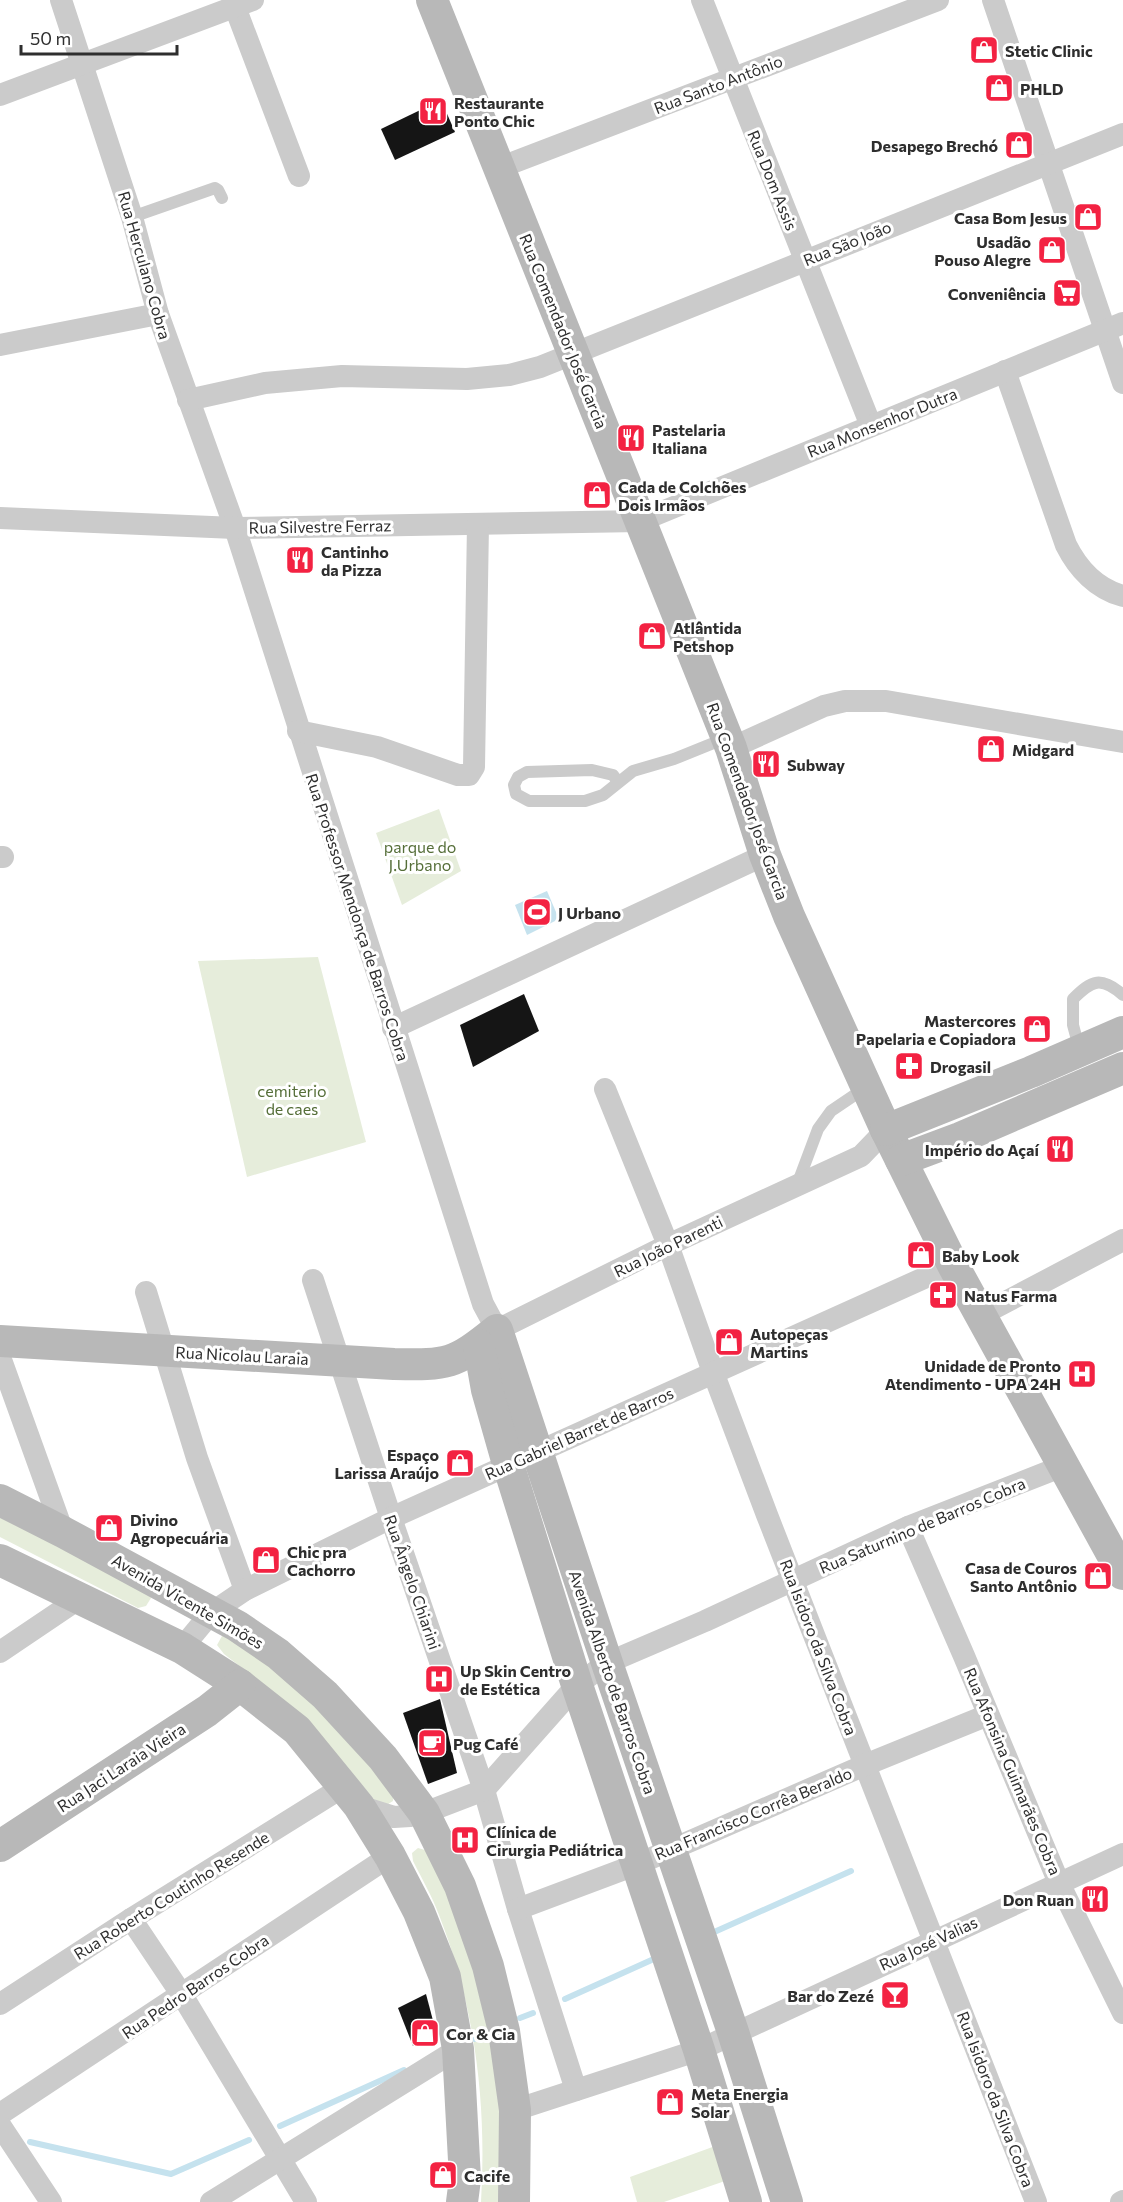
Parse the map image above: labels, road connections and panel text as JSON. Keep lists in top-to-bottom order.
{
  "streets": {
    "street": [
      "Rua Santo Antônio",
      "Rua Dom Assis",
      "Rua São João",
      "Rua Herculano Cobra",
      "Rua Comendador José Garcia",
      "Rua Monsenhor Dutra",
      "Rua Silvestre Ferraz",
      "Rua Professor Mendonça de Barros Cobra",
      "Rua João Parenti",
      "Rua Nicolau Laraia",
      "Rua Gabriel Barret de Barros",
      "Rua Saturnino de Barros Cobra",
      "Rua Ângelo Chiarini",
      "Avenida Vicente Simões",
      "Rua Isidoro da Silva Cobra",
      "Avenida Alberto de Barros Cobra",
      "Rua Jaci Laraia Vieira",
      "Rua Afonsina Guimarães Cobra",
      "Rua Francisco Corrêa Beraldo",
      "Rua Roberto Coutinho Resende",
      "Rua José Valias",
      "Rua Pedro Barros Cobra"
    ]
  },
  "crossings": [
    ["Rua Santo Antônio", "Rua Dom Assis"],
    ["Rua Santo Antônio", "Rua Comendador José Garcia"],
    ["Rua Dom Assis", "Rua São João"],
    ["Rua Dom Assis", "Rua Monsenhor Dutra"],
    ["Rua São João", "Rua Herculano Cobra"],
    ["Rua São João", "Rua Comendador José Garcia"],
    ["Rua Herculano Cobra", "Rua Silvestre Ferraz"],
    ["Rua Herculano Cobra", "Rua Professor Mendonça de Barros Cobra"],
    ["Rua Comendador José Garcia", "Rua Monsenhor Dutra"],
    ["Rua Comendador José Garcia", "Rua Silvestre Ferraz"],
    ["Rua Comendador José Garcia", "Rua João Parenti"],
    ["Rua Comendador José Garcia", "Rua Gabriel Barret de Barros"],
    ["Rua Comendador José Garcia", "Rua Saturnino de Barros Cobra"],
    ["Rua Monsenhor Dutra", "Rua Silvestre Ferraz"],
    ["Rua Silvestre Ferraz", "Rua Professor Mendonça de Barros Cobra"],
    ["Rua Professor Mendonça de Barros Cobra", "Rua João Parenti"],
    ["Rua Professor Mendonça de Barros Cobra", "Rua Nicolau Laraia"],
    ["Rua Professor Mendonça de Barros Cobra", "Avenida Alberto de Barros Cobra"],
    ["Rua João Parenti", "Rua Nicolau Laraia"],
    ["Rua João Parenti", "Rua Isidoro da Silva Cobra"],
    ["Rua João Parenti", "Avenida Alberto de Barros Cobra"],
    ["Rua Nicolau Laraia", "Rua Ângelo Chiarini"],
    ["Rua Nicolau Laraia", "Avenida Alberto de Barros Cobra"],
    ["Rua Gabriel Barret de Barros", "Rua Ângelo Chiarini"],
    ["Rua Gabriel Barret de Barros", "Avenida Vicente Simões"],
    ["Rua Gabriel Barret de Barros", "Rua Isidoro da Silva Cobra"],
    ["Rua Gabriel Barret de Barros", "Avenida Alberto de Barros Cobra"],
    ["Rua Saturnino de Barros Cobra", "Rua Ângelo Chiarini"],
    ["Rua Saturnino de Barros Cobra", "Avenida Vicente Simões"],
    ["Rua Saturnino de Barros Cobra", "Rua Isidoro da Silva Cobra"],
    ["Rua Saturnino de Barros Cobra", "Avenida Alberto de Barros Cobra"],
    ["Rua Saturnino de Barros Cobra", "Rua Afonsina Guimarães Cobra"],
    ["Rua Ângelo Chiarini", "Rua Francisco Corrêa Beraldo"],
    ["Rua Isidoro da Silva Cobra", "Rua Francisco Corrêa Beraldo"],
    ["Rua Isidoro da Silva Cobra", "Rua José Valias"],
    ["Avenida Alberto de Barros Cobra", "Rua Francisco Corrêa Beraldo"],
    ["Avenida Alberto de Barros Cobra", "Rua José Valias"],
    ["Rua Afonsina Guimarães Cobra", "Rua Francisco Corrêa Beraldo"],
    ["Rua Afonsina Guimarães Cobra", "Rua José Valias"]
  ],
  "parks": ["parque do J.Urbano", "cemiterio de caes"],
  "places": {
    "shop": [
      "Stetic Clinic",
      "PHLD",
      "Desapego Brechó",
      "Casa Bom Jesus",
      "Usadão Pouso Alegre",
      "Cada de Colchões Dois Irmãos",
      "Atlântida Petshop",
      "Midgard",
      "Mastercores Papelaria e Copiadora",
      "Baby Look",
      "Autopeças Martins",
      "Espaço Larissa Araújo",
      "Divino Agropecuária",
      "Chic pra Cachorro",
      "Casa de Couros Santo Antônio",
      "Cor & Cia",
      "Meta Energia Solar",
      "Cacife"
    ],
    "restaurant": [
      "Restaurante Ponto Chic",
      "Pastelaria Italiana",
      "Cantinho da Pizza",
      "Subway",
      "Império do Açaí",
      "Don Ruan"
    ],
    "supermarket": ["Conveniência"],
    "sports": ["J Urbano"],
    "pharmacy": ["Drogasil", "Natus Farma"],
    "hospital": ["Unidade de Pronto Atendimento - UPA 24H", "Up Skin Centro de Estética", "Clínica de Cirurgia Pediátrica"],
    "cafe": ["Pug Café"],
    "bar": ["Bar do Zezé"]
  },
  "scale_bar": "50 m"
}
